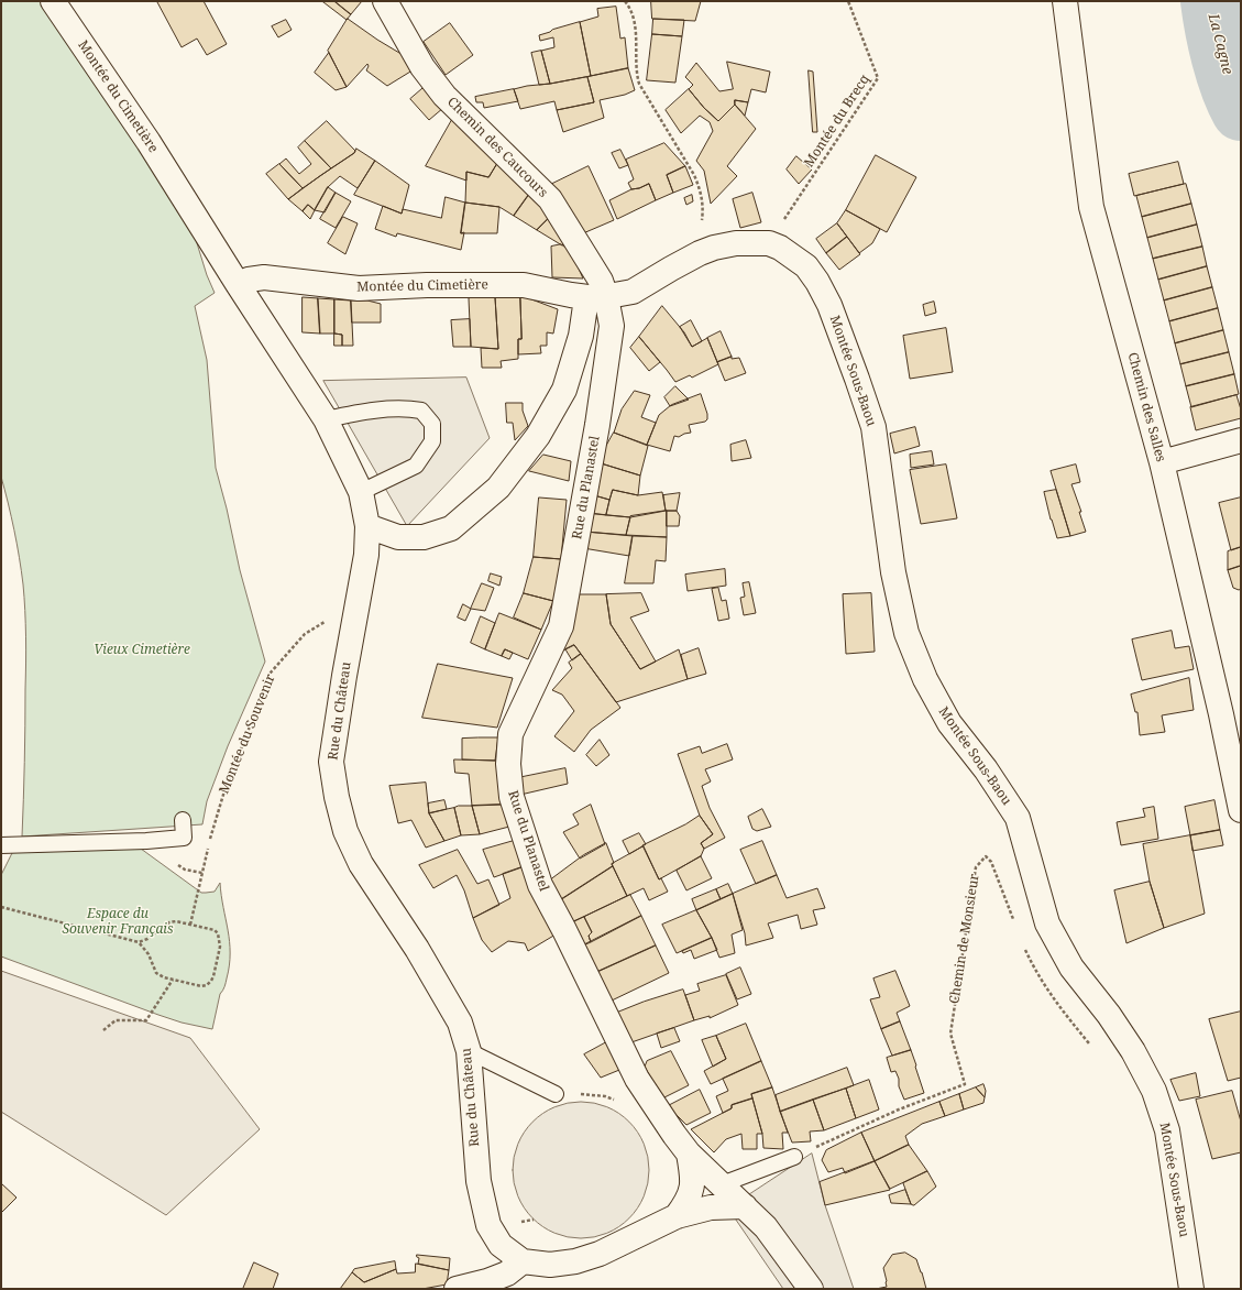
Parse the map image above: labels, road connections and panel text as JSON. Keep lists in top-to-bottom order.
{
  "streets": {
    "street": [
      "Montée du Cimetière",
      "Chemin des Caucours",
      "Montée Sous-Baou",
      "Chemin des Salles",
      "Rue du Planastel",
      "Rue du Château"
    ],
    "path": ["Montée du Brecq", "Montée du Souvenir", "Chemin de Monsieur"]
  },
  "crossings": [
    ["Montée du Cimetière", "Chemin des Caucours"],
    ["Montée du Cimetière", "Montée Sous-Baou"],
    ["Montée du Cimetière", "Rue du Planastel"],
    ["Montée du Cimetière", "Rue du Château"],
    ["Montée du Brecq", "Montée Sous-Baou"],
    ["Chemin des Caucours", "Montée Sous-Baou"],
    ["Chemin des Caucours", "Rue du Planastel"],
    ["Montée Sous-Baou", "Rue du Planastel"]
  ],
  "water": ["La Cagne"],
  "parks": ["Vieux Cimetière", "Espace du Souvenir Français"]
}
